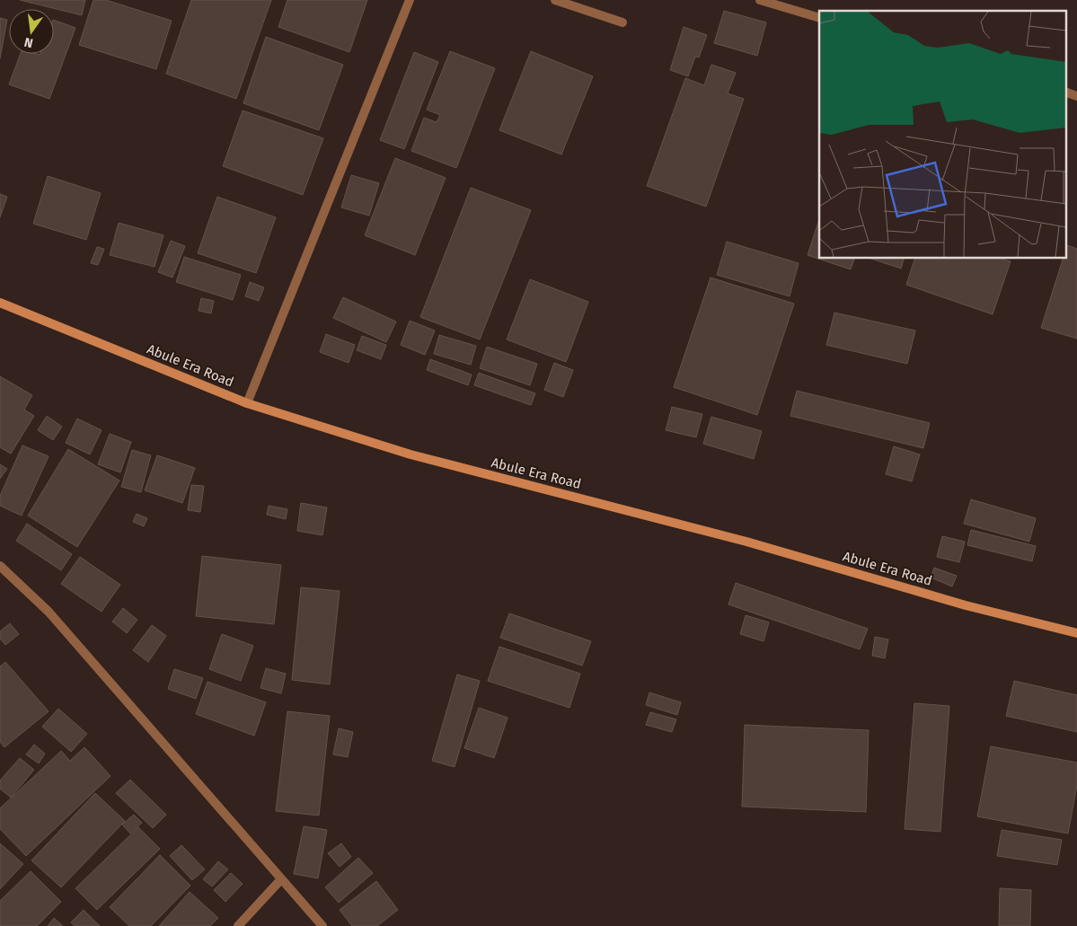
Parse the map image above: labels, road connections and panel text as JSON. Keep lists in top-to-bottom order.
{
  "streets": {
    "street": ["Abule Era Road"]
  },
  "north": "bottom"
}
